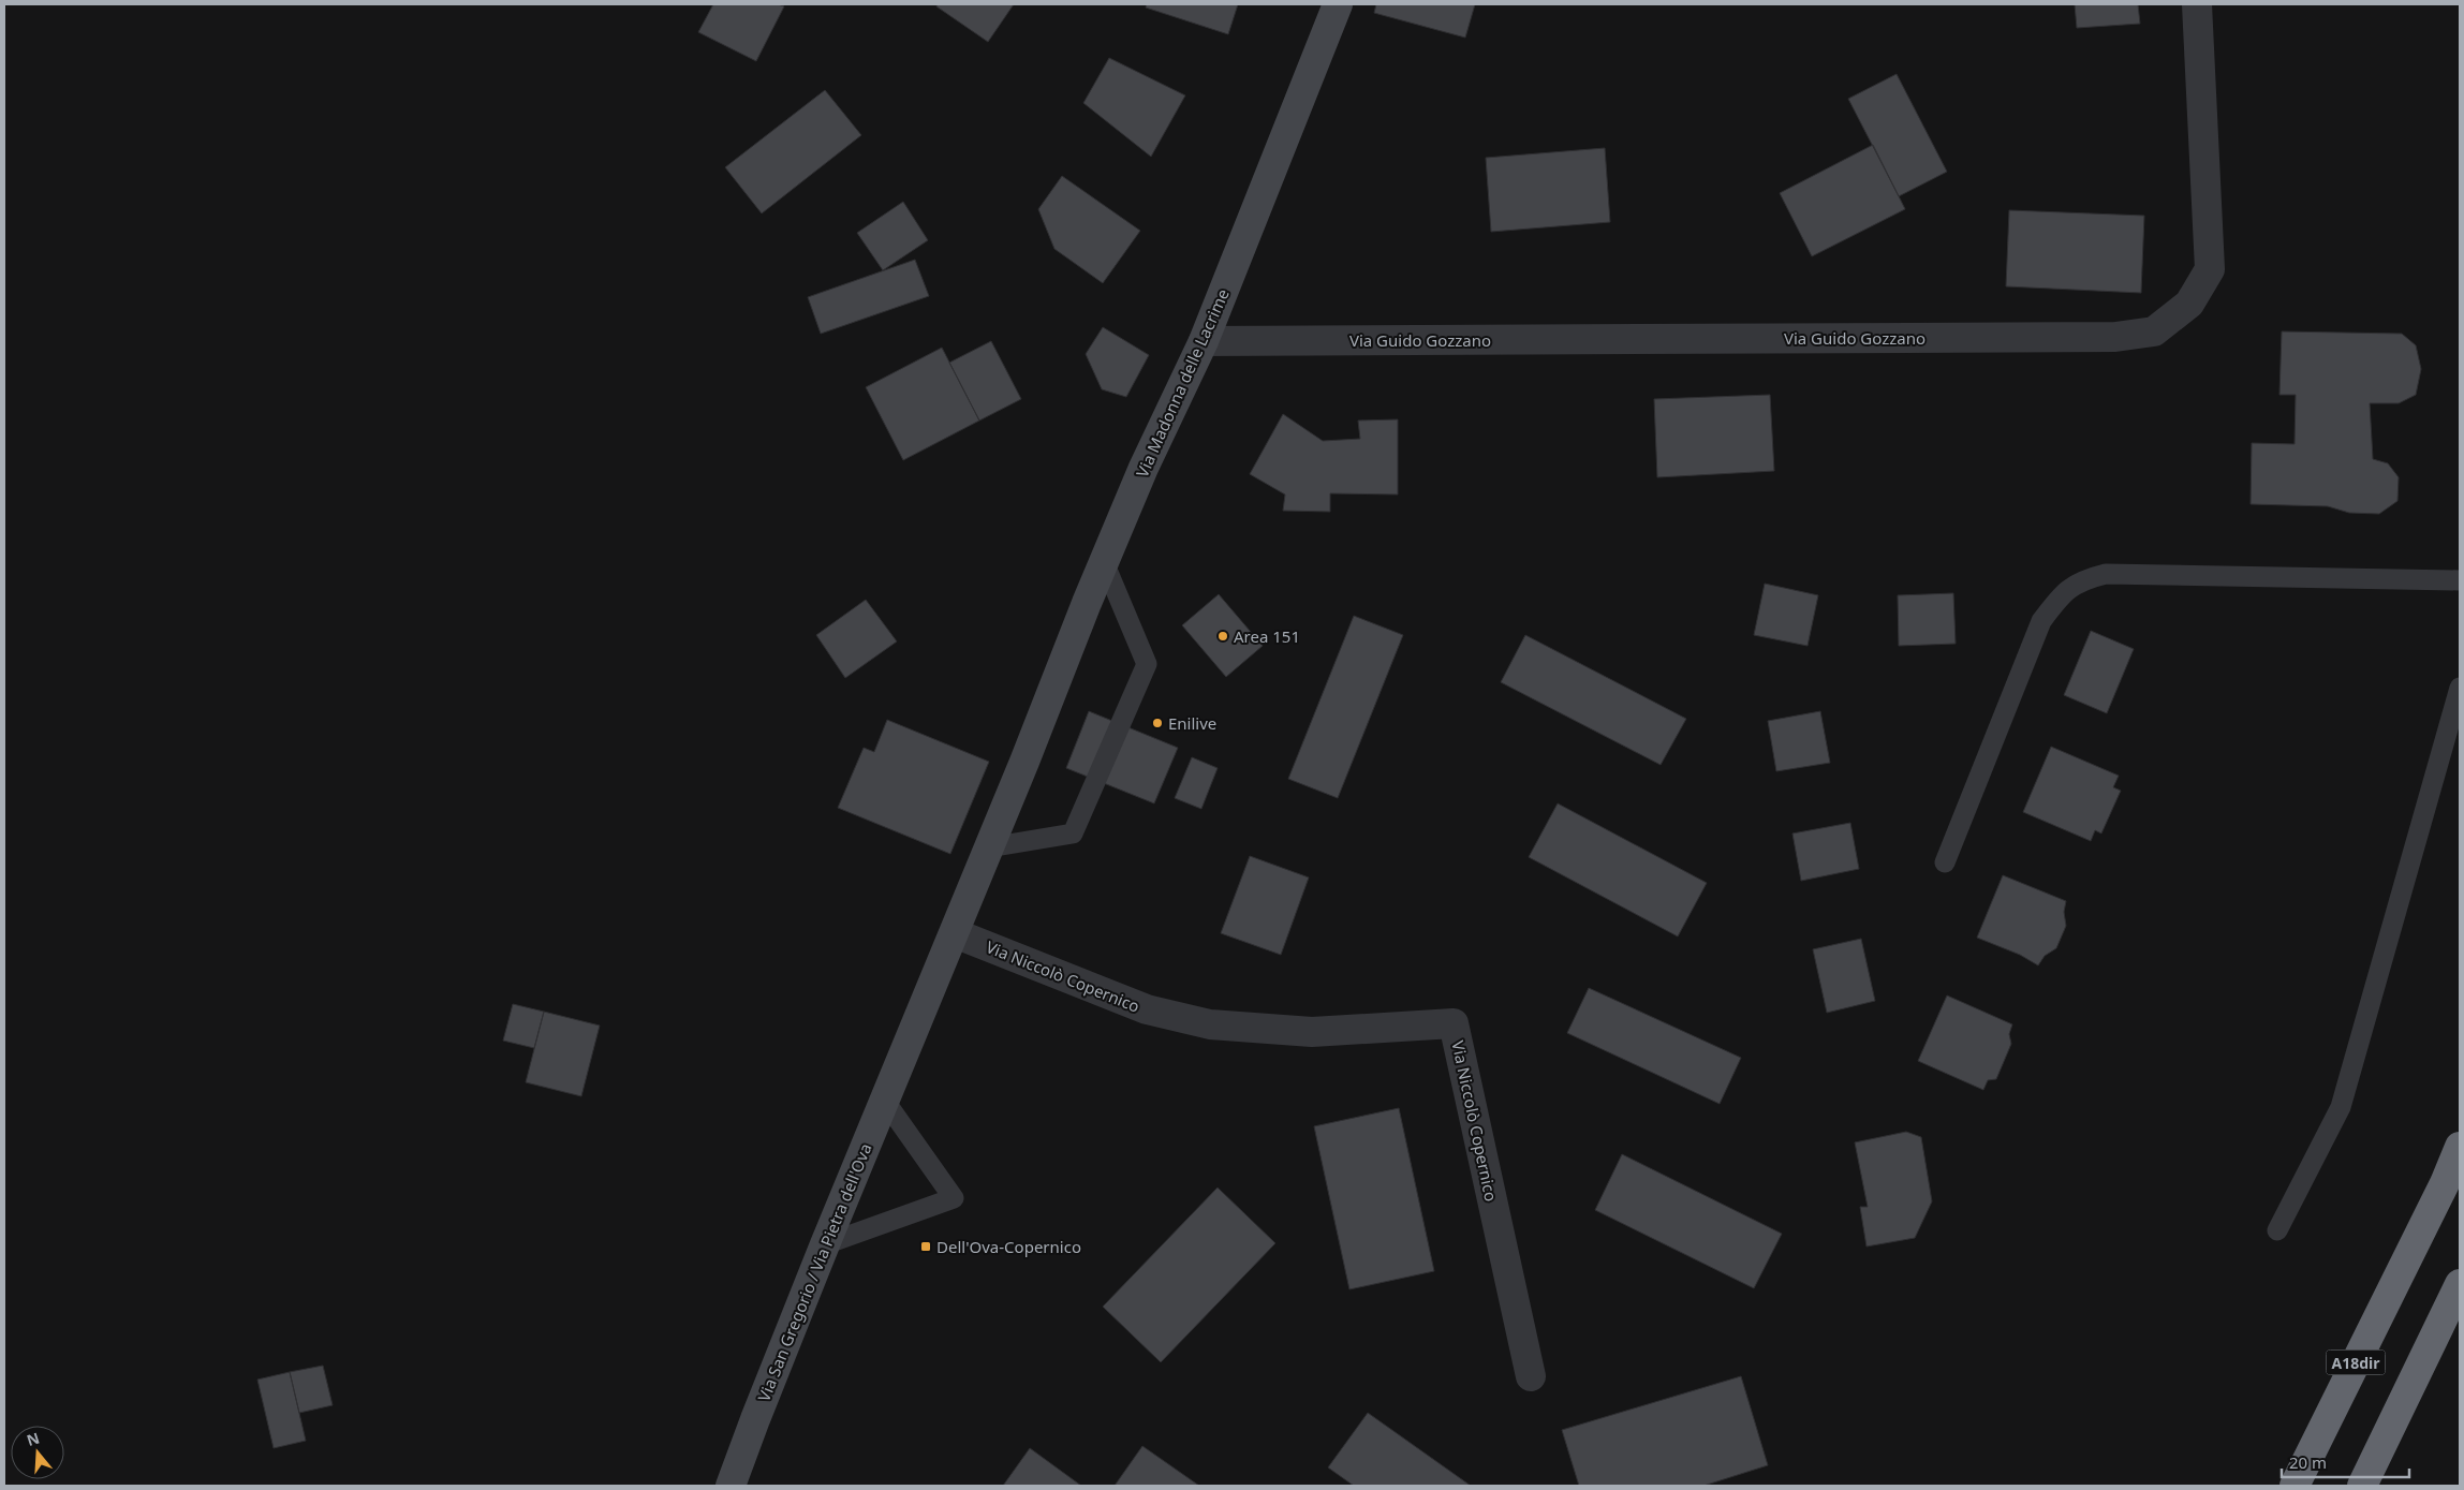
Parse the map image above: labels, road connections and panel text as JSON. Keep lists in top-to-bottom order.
{
  "streets": {
    "highway": ["A18dir"],
    "main road": ["Via Madonna delle Lacrime", "Via San Gregorio / Via Pietra dell'Ova"],
    "street": ["Via Guido Gozzano", "Via Niccolò Copernico"]
  },
  "crossings": [
    ["Via Guido Gozzano", "Via Madonna delle Lacrime"],
    ["Via Madonna delle Lacrime", "Via Niccolò Copernico"],
    ["Via Madonna delle Lacrime", "Via San Gregorio / Via Pietra dell'Ova"],
    ["Via Niccolò Copernico", "Via San Gregorio / Via Pietra dell'Ova"]
  ],
  "places": {
    "other": ["Area 151", "Enilive"],
    "transit": ["Dell'Ova-Copernico"]
  },
  "scale_bar": "20 m",
  "north": "top"
}
